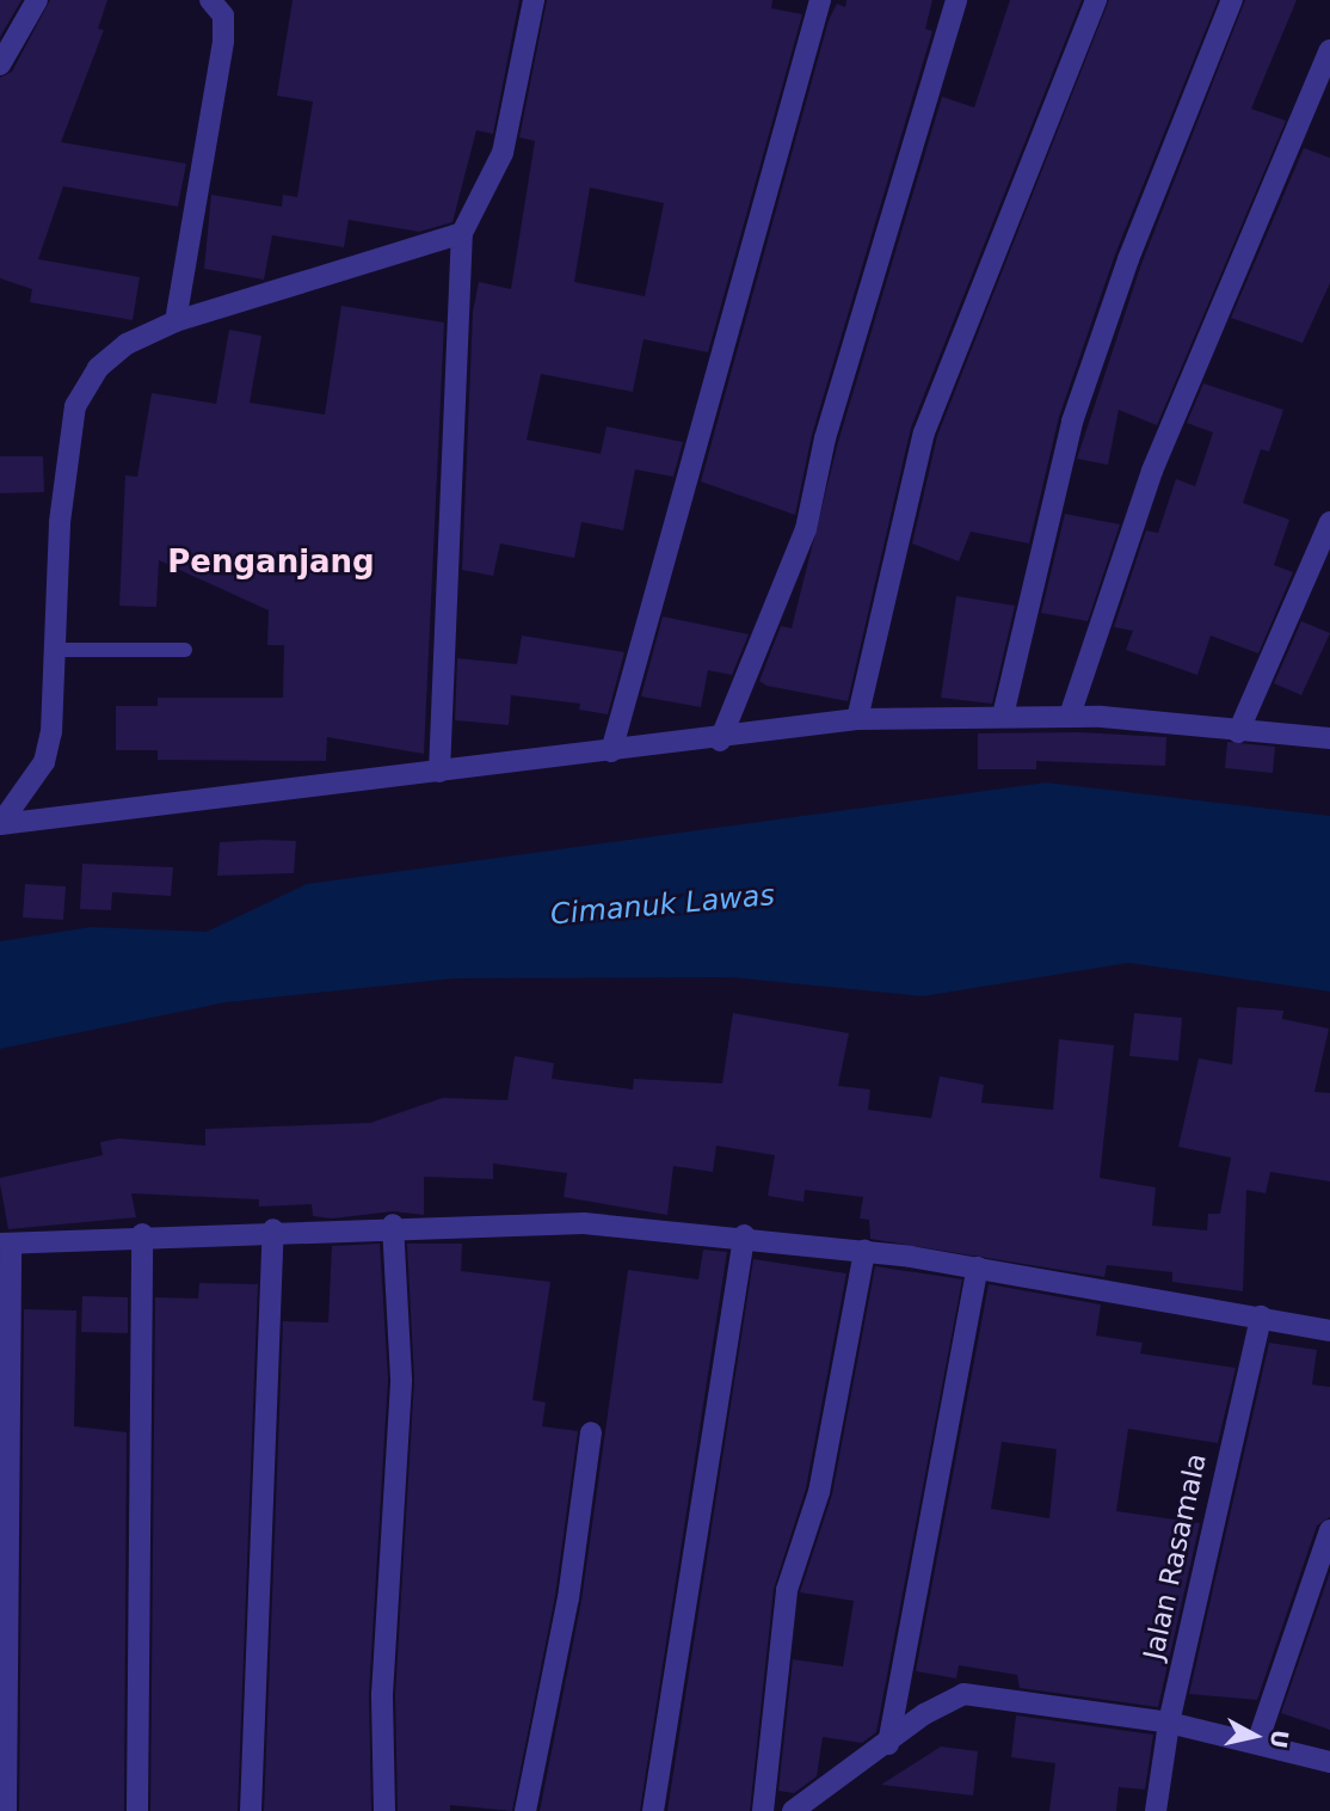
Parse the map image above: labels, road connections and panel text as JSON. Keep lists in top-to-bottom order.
{
  "streets": {
    "street": ["Jalan Rasamala"]
  },
  "districts": ["Penganjang"],
  "water": ["Cimanuk Lawas"],
  "north": "right"
}
